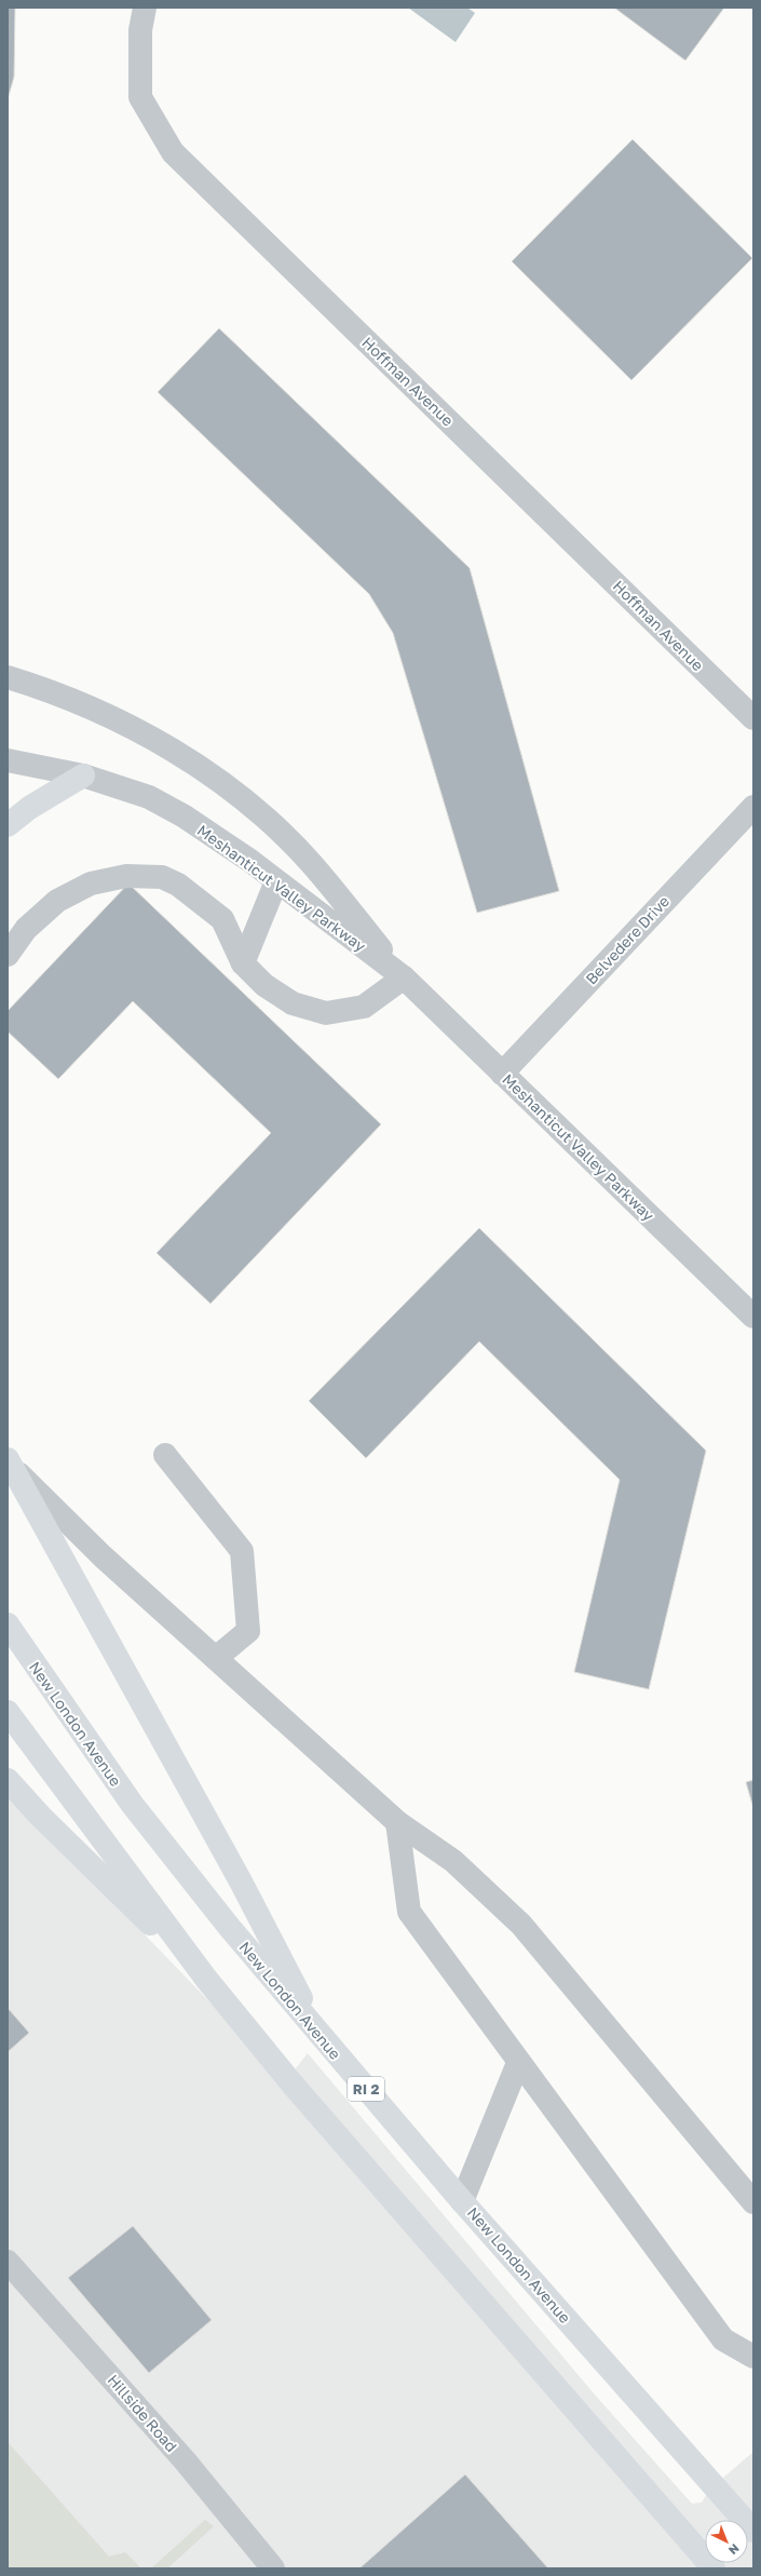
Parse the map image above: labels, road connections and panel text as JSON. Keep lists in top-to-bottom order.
{
  "streets": {
    "main road": ["New London Avenue", "RI 2"],
    "street": [
      "Hoffman Avenue",
      "Meshanticut Valley Parkway",
      "Belvedere Drive",
      "Hillside Road"
    ]
  },
  "crossings": [
    ["Meshanticut Valley Parkway", "Belvedere Drive"]
  ],
  "north": "bottom right"
}
